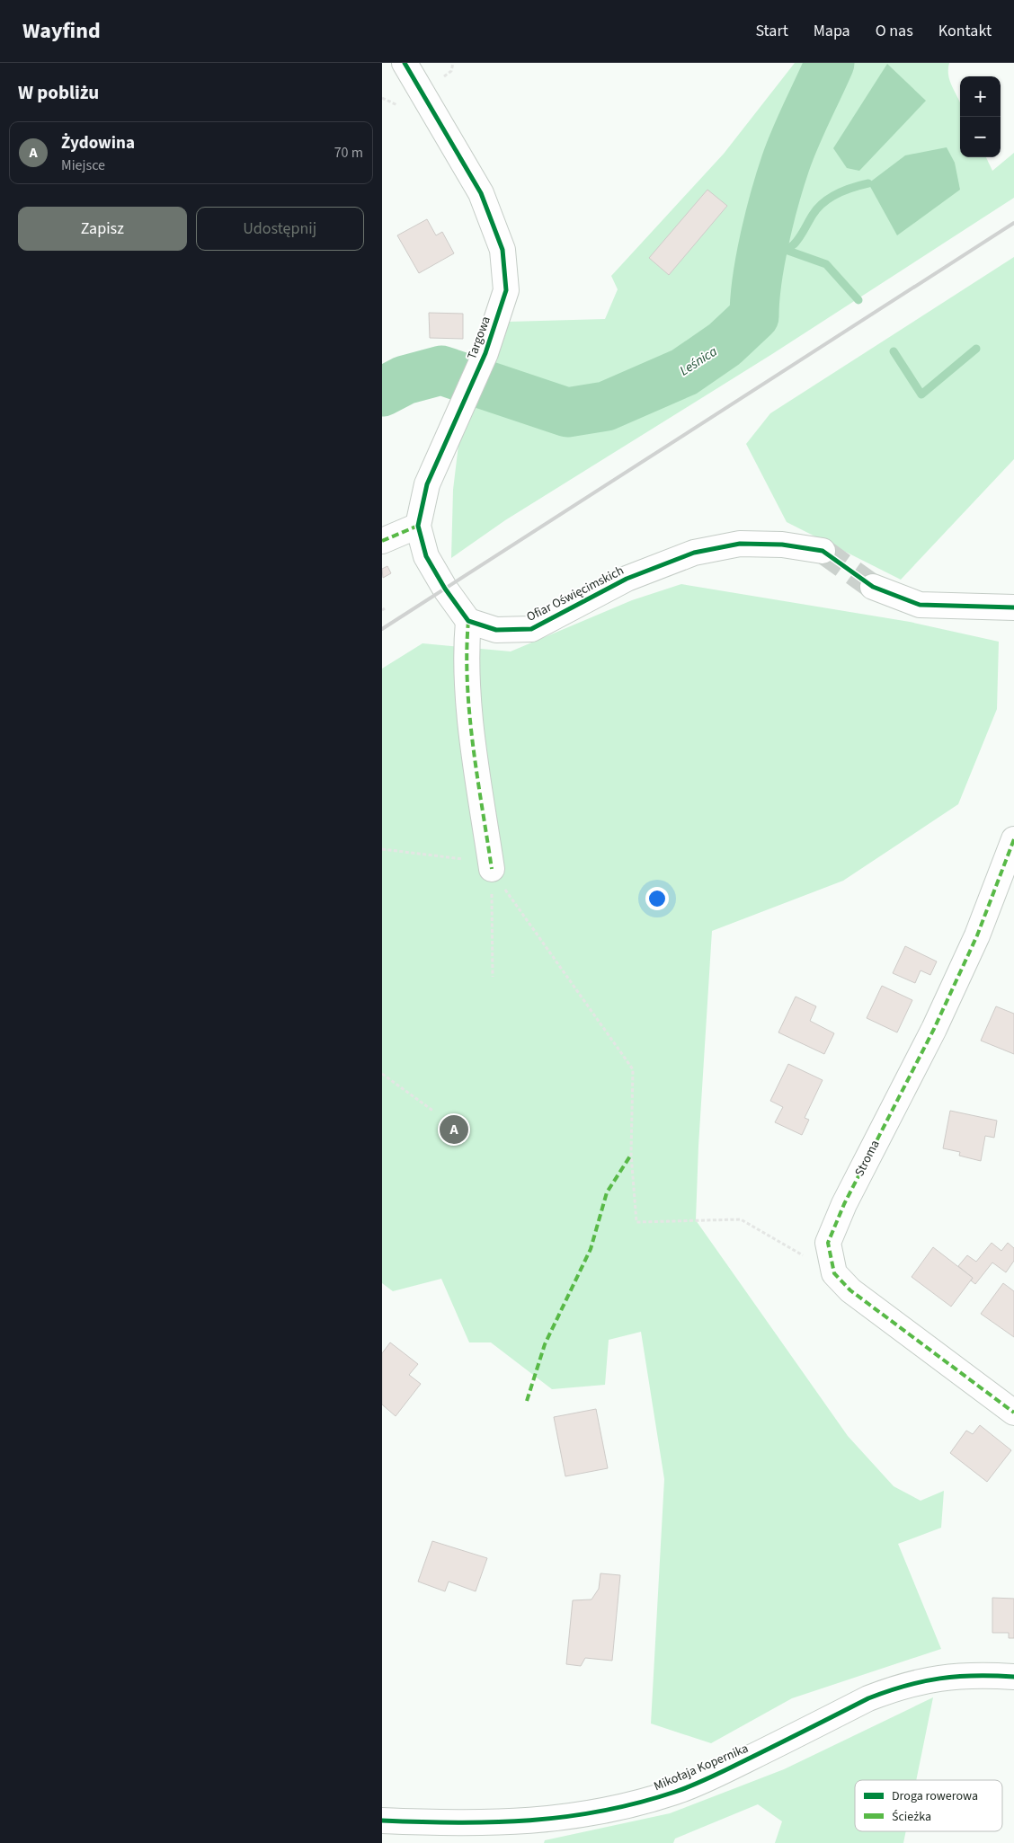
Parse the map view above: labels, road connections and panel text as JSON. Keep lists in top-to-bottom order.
{
  "streets": {
    "street": [
      "Targowa",
      "Ofiar Oświęcimskich",
      "Stroma",
      "Mikołaja Kopernika"
    ]
  },
  "crossings": [
    ["Targowa", "Ofiar Oświęcimskich"]
  ],
  "water": ["Leśnica"],
  "legend": ["Droga rowerowa", "Ścieżka"],
  "page": {
    "header": "Wayfind",
    "nav": [
      "Start",
      "Mapa",
      "O nas",
      "Kontakt"
    ],
    "heading": "W pobliżu",
    "map_buttons": ["+", "−"],
    "list": [
      {
        "mark": "A",
        "name": "Żydowina",
        "note": "Miejsce",
        "value": "70 m"
      }
    ],
    "buttons": ["Zapisz", "Udostępnij"],
    "pins": "A"
  }
}
